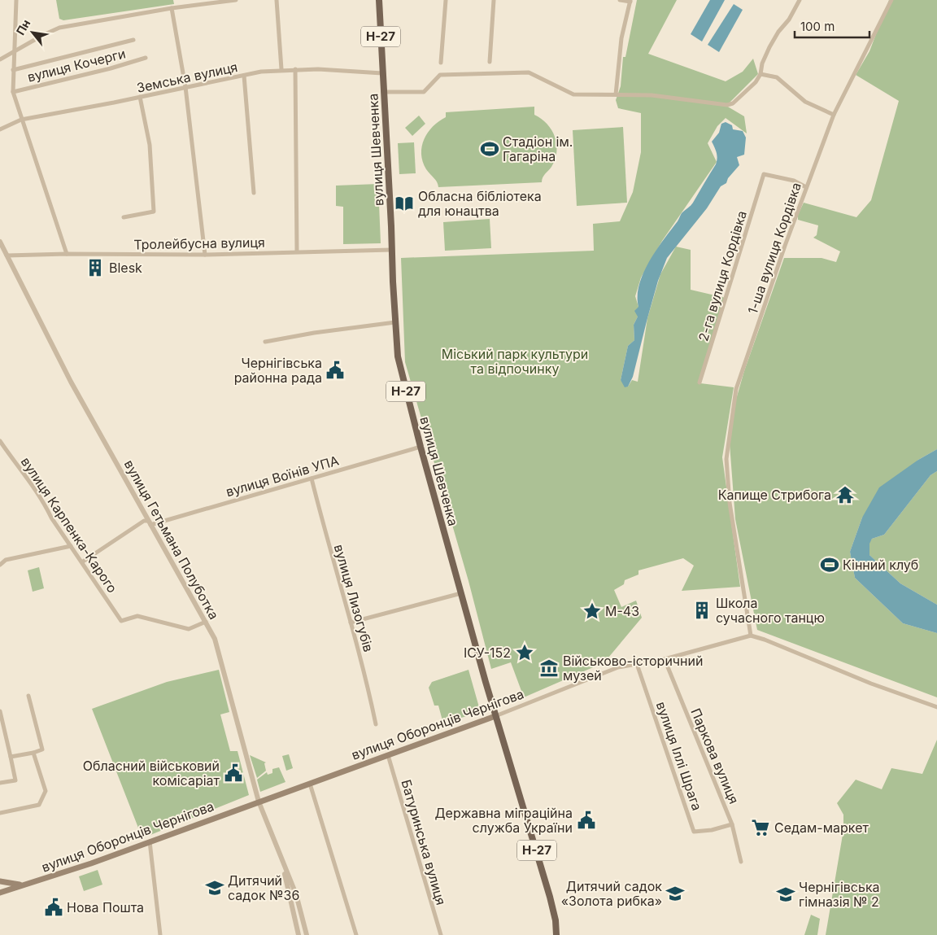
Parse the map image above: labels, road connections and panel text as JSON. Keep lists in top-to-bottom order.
{
  "streets": {
    "main road": ["Н-27", "вулиця Шевченка", "вулиця Оборонців Чернігова"],
    "street": [
      "вулиця Кочерги",
      "Земська вулиця",
      "Тролейбусна вулиця",
      "1-ша вулиця Кордівка",
      "2-га вулиця Кордівка",
      "вулиця Воїнів УПА",
      "вулиця Карпенка-Карого",
      "вулиця Гетьмана Полуботка",
      "вулиця Лизогубів",
      "вулиця Іллі Шрага",
      "Паркова вулиця",
      "Батуринська вулиця"
    ]
  },
  "crossings": [
    ["вулиця Кочерги", "Земська вулиця"],
    ["вулиця Кочерги", "Тролейбусна вулиця"],
    ["Земська вулиця", "вулиця Шевченка"],
    ["вулиця Шевченка", "Тролейбусна вулиця"],
    ["вулиця Шевченка", "вулиця Воїнів УПА"],
    ["вулиця Шевченка", "вулиця Оборонців Чернігова"],
    ["Тролейбусна вулиця", "вулиця Гетьмана Полуботка"],
    ["1-ша вулиця Кордівка", "2-га вулиця Кордівка"],
    ["1-ша вулиця Кордівка", "вулиця Оборонців Чернігова"],
    ["вулиця Воїнів УПА", "вулиця Карпенка-Карого"],
    ["вулиця Воїнів УПА", "вулиця Гетьмана Полуботка"],
    ["вулиця Воїнів УПА", "вулиця Лизогубів"],
    ["вулиця Карпенка-Карого", "вулиця Гетьмана Полуботка"],
    ["вулиця Гетьмана Полуботка", "вулиця Оборонців Чернігова"],
    ["вулиця Оборонців Чернігова", "вулиця Іллі Шрага"],
    ["вулиця Оборонців Чернігова", "Паркова вулиця"],
    ["вулиця Оборонців Чернігова", "Батуринська вулиця"],
    ["вулиця Іллі Шрага", "Паркова вулиця"]
  ],
  "parks": ["Міський парк культури та відпочинку"],
  "places": {
    "sports": ["Стадіон ім. Гагаріна", "Кінний клуб"],
    "library": ["Обласна бібліотека для юнацтва"],
    "building": ["Blesk", "Школа сучасного танцю"],
    "public building": [
      "Чернігівська районна рада",
      "Обласний військовий комісаріат",
      "Державна міграційна служба України",
      "Нова Пошта"
    ],
    "temple": ["Капище Стрибога"],
    "place": ["М-43", "ІСУ-152"],
    "museum": ["Військово-історичний музей"],
    "supermarket": ["Седам-маркет"],
    "school or university": ["Дитячий садок №36", "Дитячий садок «Золота рибка»", "Чернігівська гімназія № 2"]
  },
  "scale_bar": "100 m",
  "north": "top left"
}
